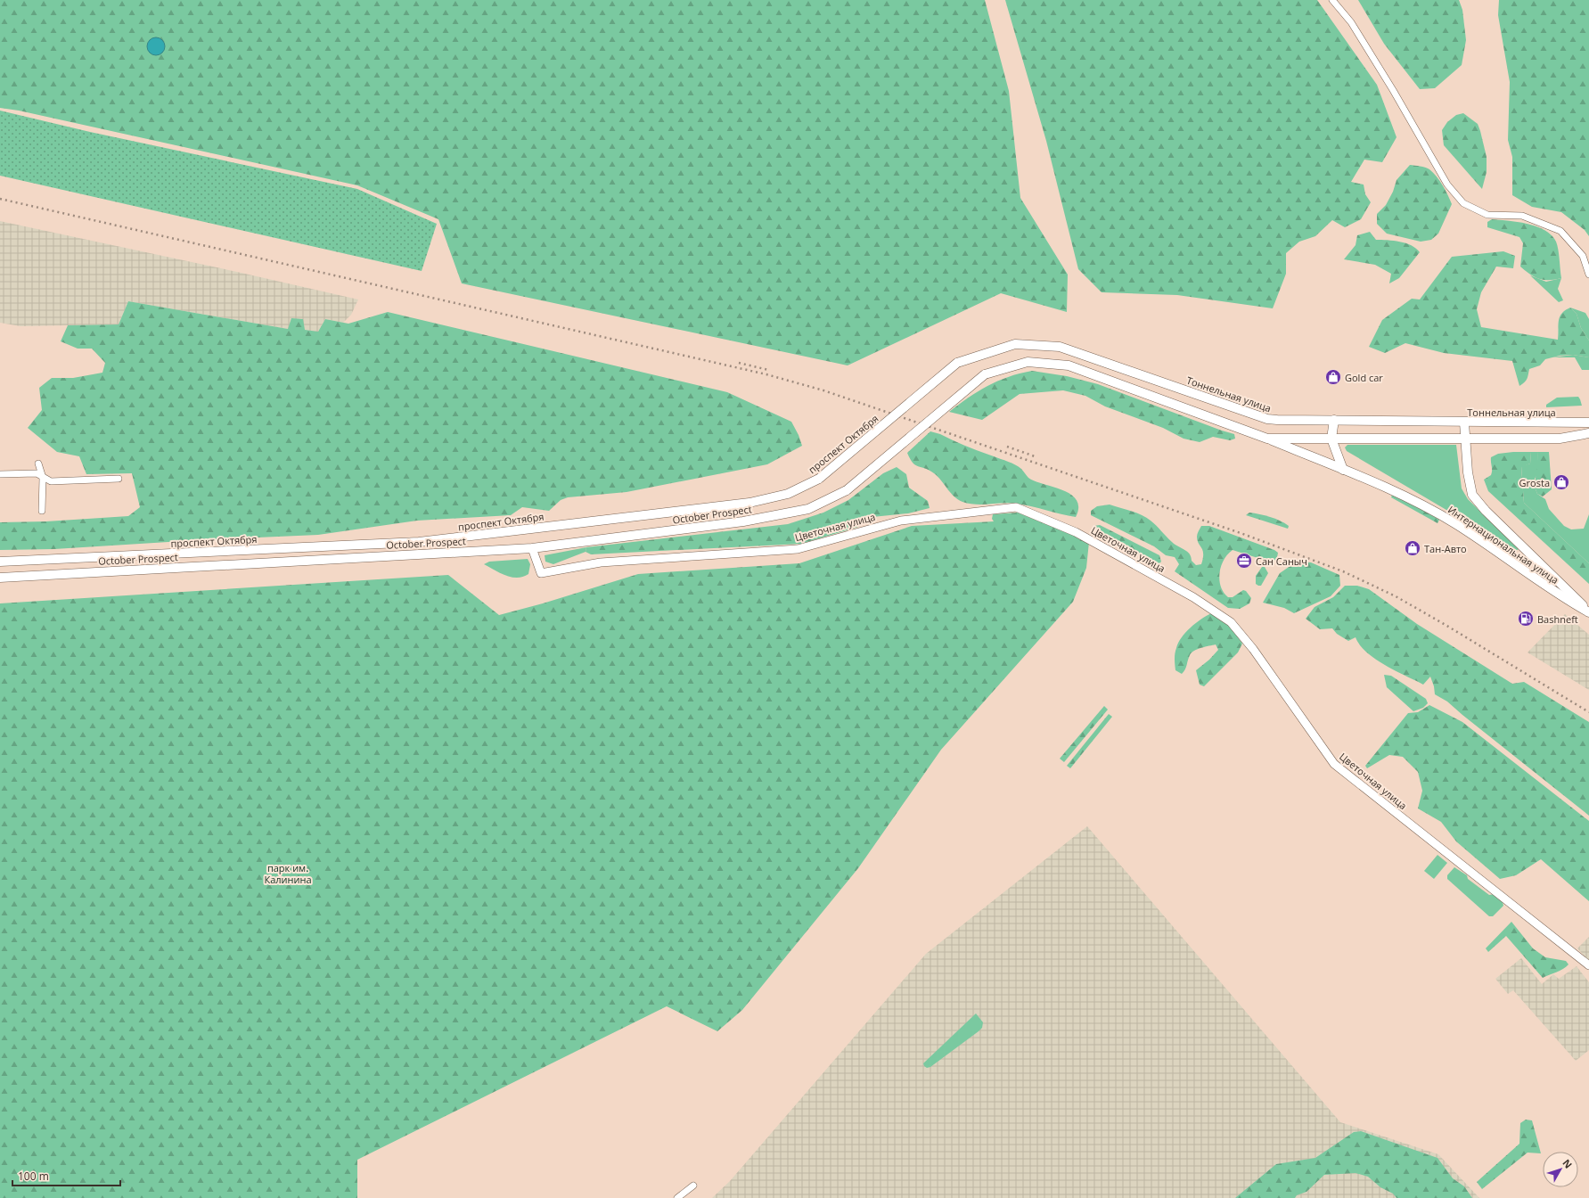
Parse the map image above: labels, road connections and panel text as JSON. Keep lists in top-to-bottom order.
{
  "streets": {
    "main road": [
      "Тоннельная улица",
      "проспект Октября",
      "October Prospect",
      "Интернациональная улица"
    ],
    "street": ["Цветочная улица"]
  },
  "crossings": [
    ["Тоннельная улица", "проспект Октября"],
    ["Тоннельная улица", "Интернациональная улица"],
    ["October Prospect", "Цветочная улица"],
    ["October Prospect", "Интернациональная улица"]
  ],
  "parks": ["парк им. Калинина"],
  "places": {
    "shop": ["Gold car", "Grosta", "Тан-Авто"],
    "office": ["Сан Саныч"],
    "fuel station": ["Bashneft"]
  },
  "scale_bar": "100 m",
  "north": "top right"
}
